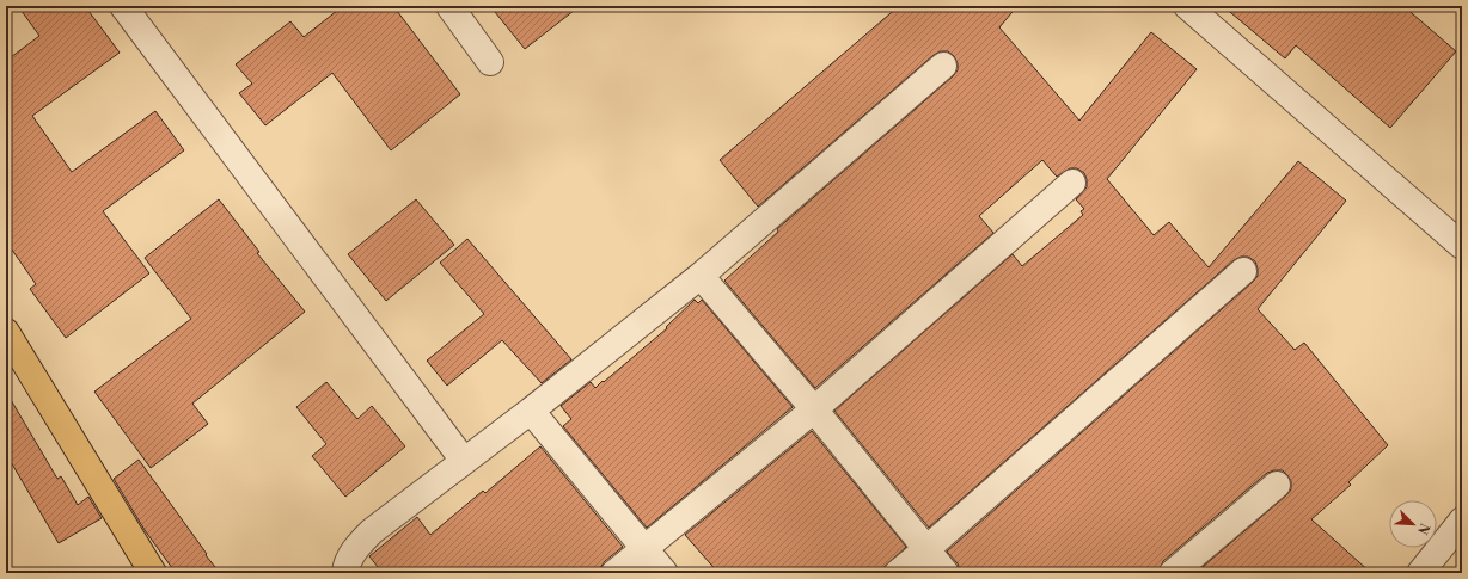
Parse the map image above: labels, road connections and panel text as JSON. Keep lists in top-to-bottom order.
{
  "north": "bottom right"
}
